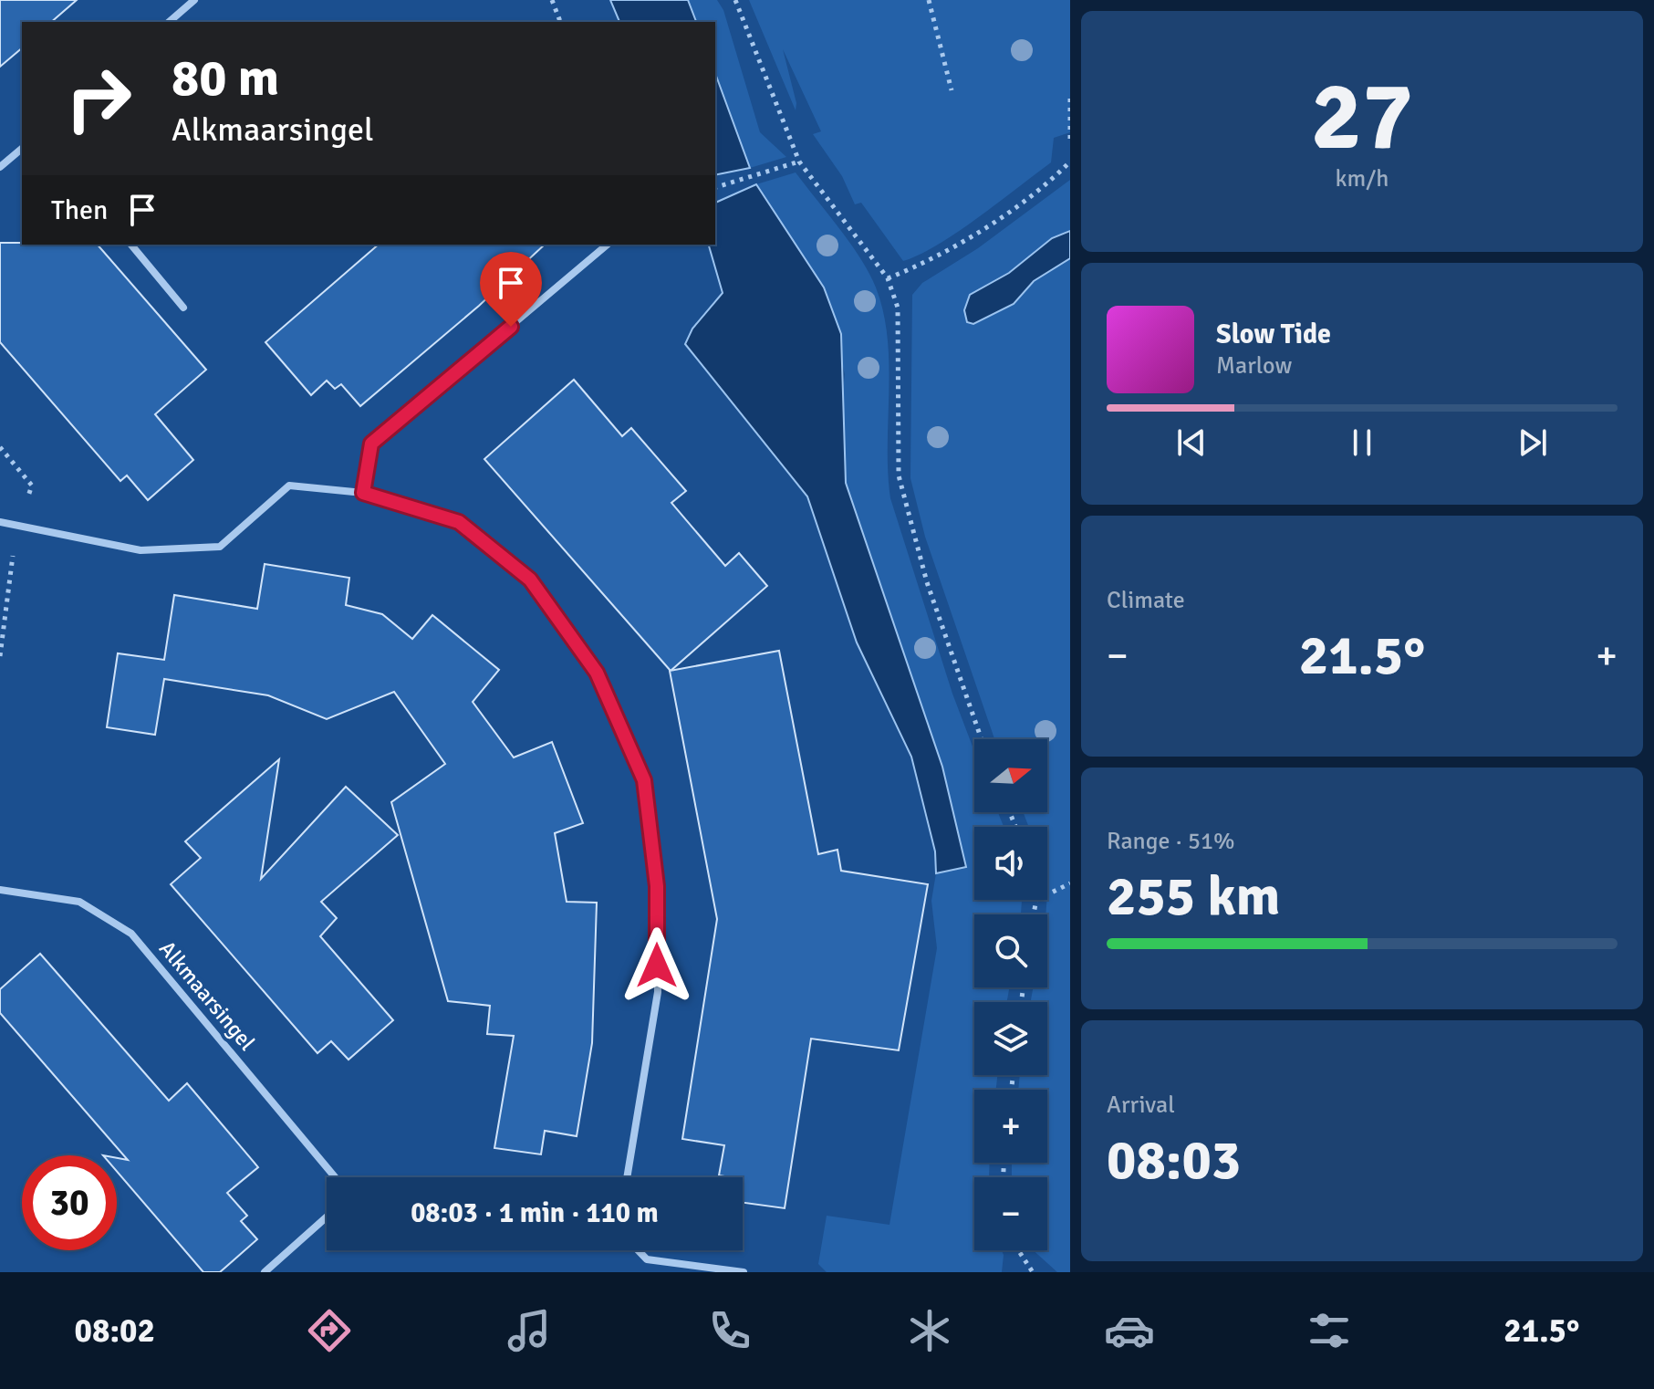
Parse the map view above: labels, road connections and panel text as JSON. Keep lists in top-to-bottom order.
{
  "streets": {
    "street": ["Alkmaarsingel"]
  },
  "north": "right",
  "page": {
    "tile": [
      ["27", "km/h"],
      "Climate",
      ["Range · 51%", "255 km"],
      ["Arrival", "08:03"]
    ],
    "turn": ["80 m", "Alkmaarsingel"],
    "then": "Then",
    "song": ["Slow Tide", "Marlow"],
    "heat": ["−", "21.5°", "+"],
    "map_buttons": ["+", "−"],
    "limit": "30",
    "trip": "08:03 · 1 min · 110 m",
    "tabs": ["08:02", "21.5°"]
  }
}
